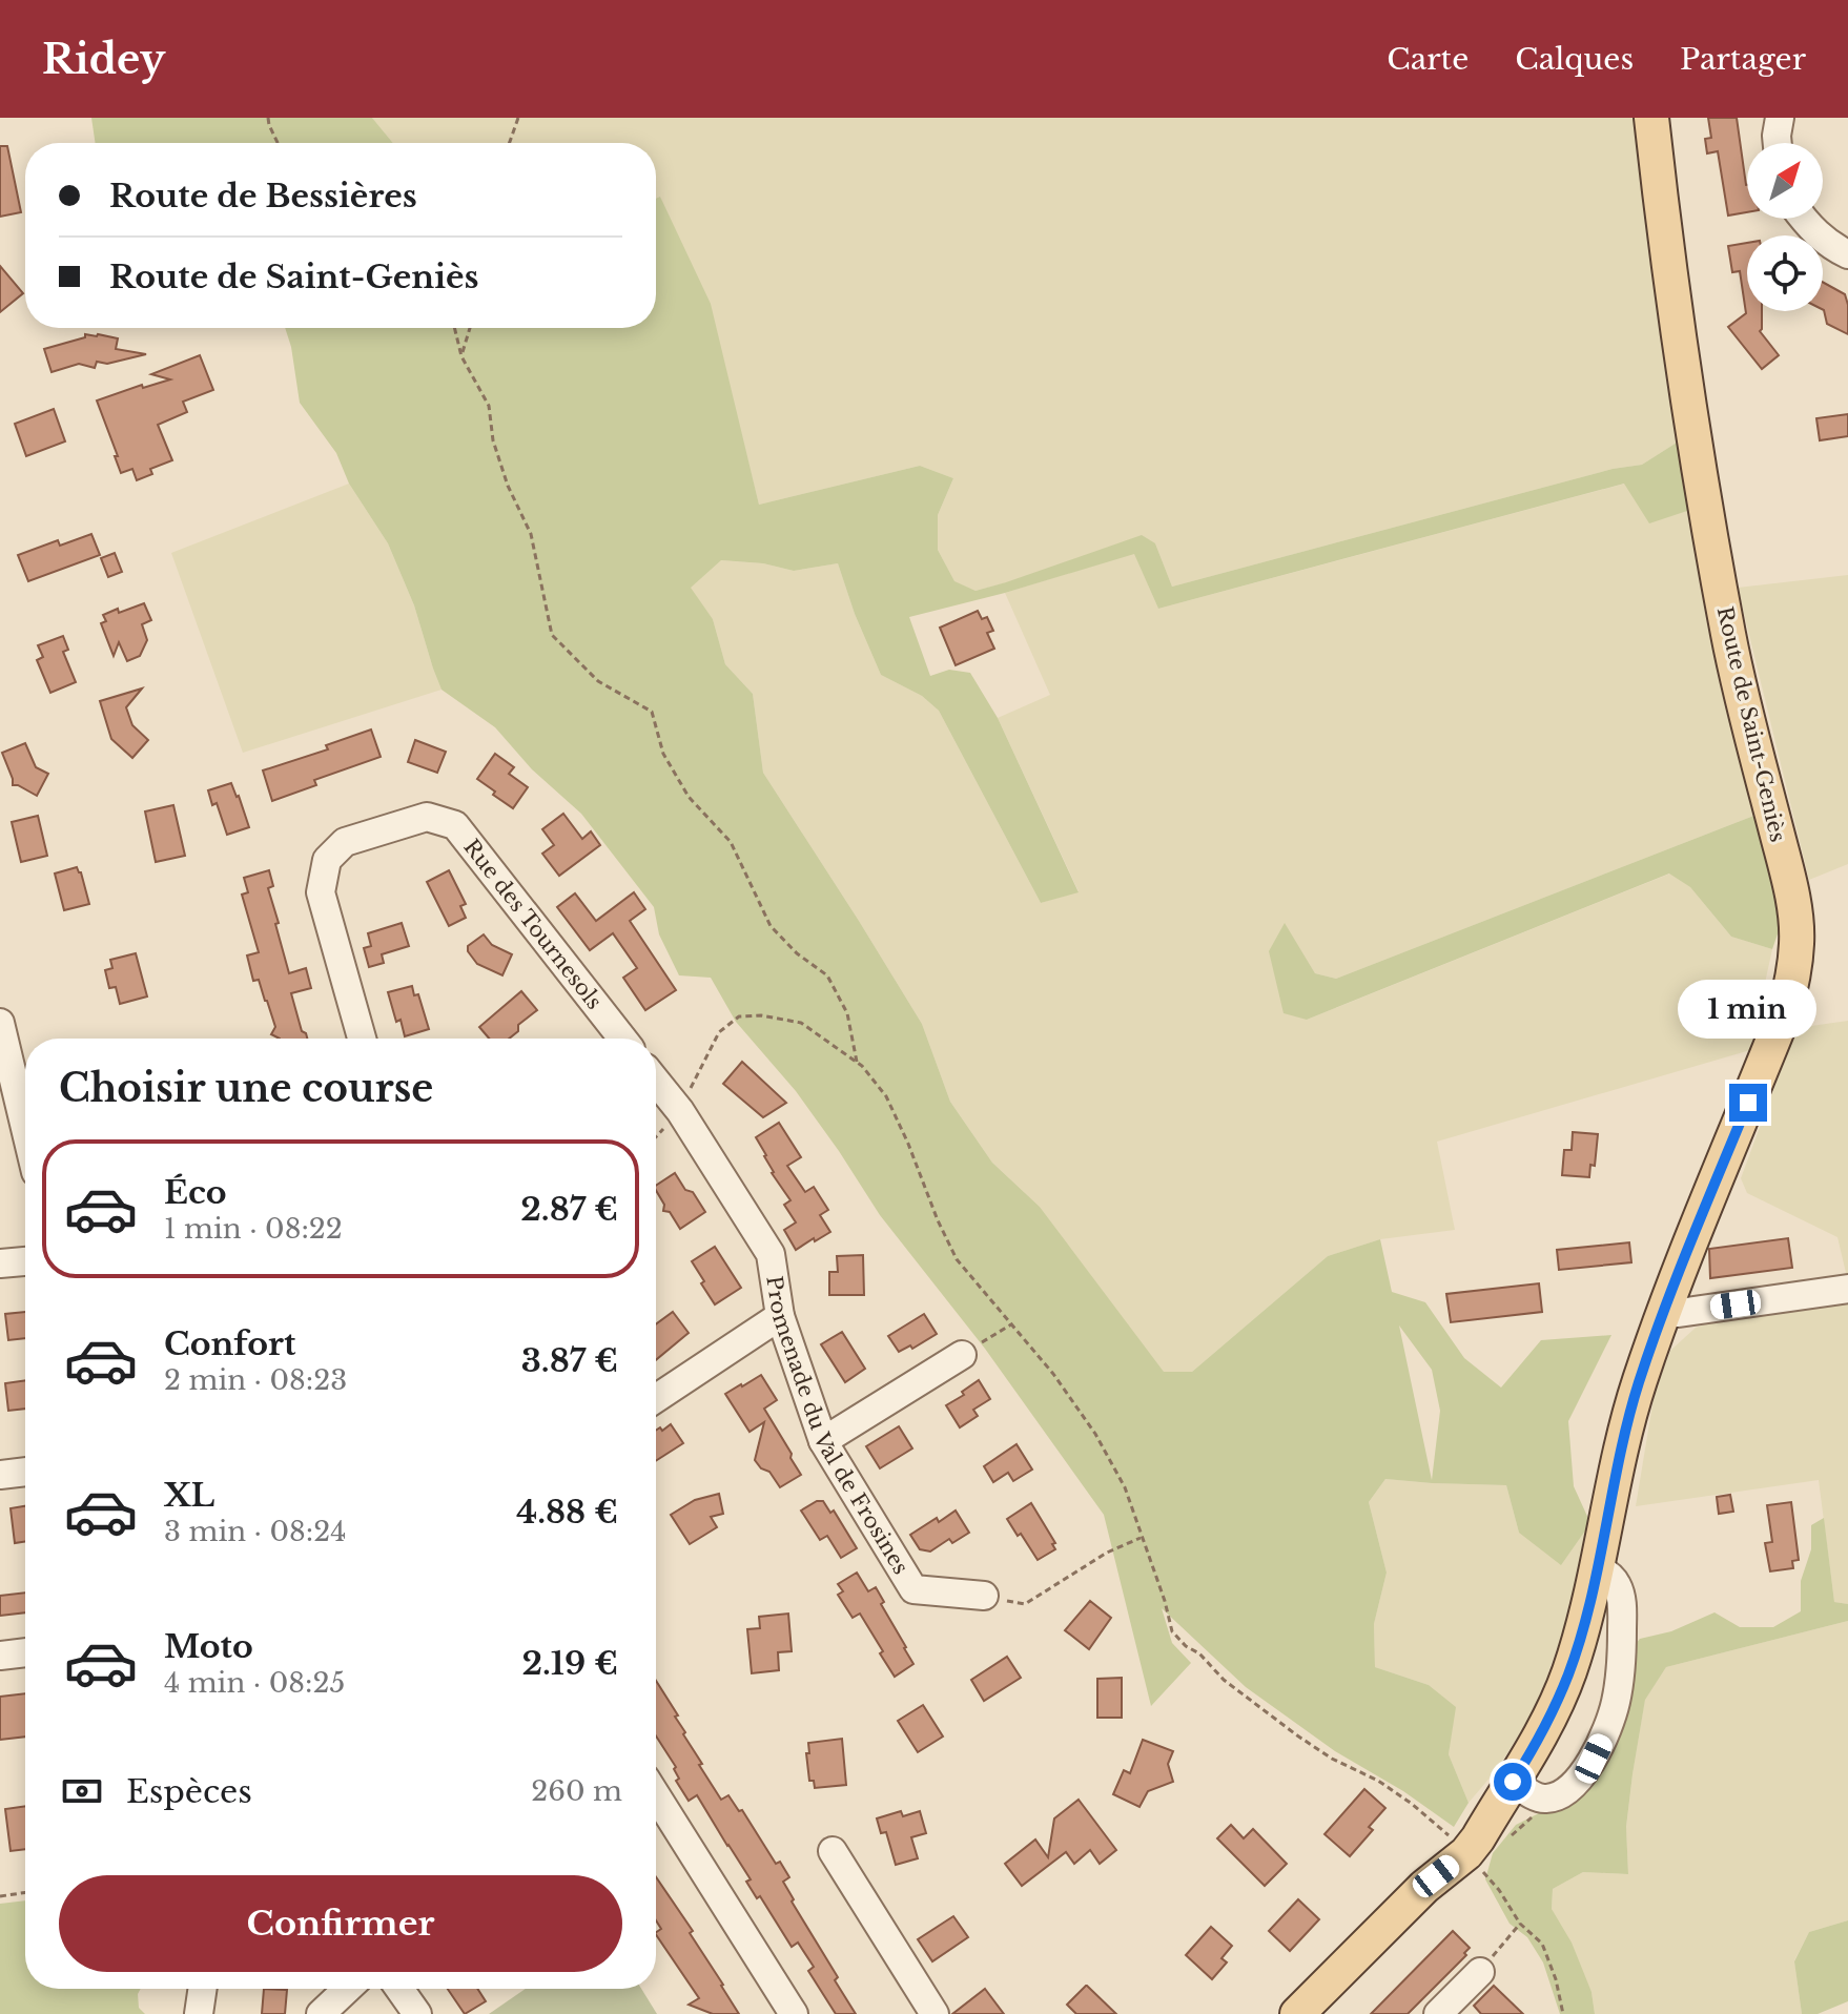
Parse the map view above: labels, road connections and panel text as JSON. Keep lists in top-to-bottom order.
{
  "streets": {
    "main road": ["Route de Saint-Geniès"],
    "street": ["Rue des Tournesols", "Promenade du Val de Frosines"]
  },
  "north": "top right",
  "page": {
    "header": "Ridey",
    "nav": ["Carte", "Calques", "Partager"],
    "banner": ["Route de Bessières", "Route de Saint-Geniès"],
    "bubble": "1 min",
    "heading": "Choisir une course",
    "list": [
      {
        "name": "Éco",
        "note": "1 min · 08:22",
        "value": "2.87 €"
      },
      {
        "name": "Confort",
        "note": "2 min · 08:23",
        "value": "3.87 €"
      },
      {
        "name": "XL",
        "note": "3 min · 08:24",
        "value": "4.88 €"
      },
      {
        "name": "Moto",
        "note": "4 min · 08:25",
        "value": "2.19 €"
      }
    ],
    "pay": ["Espèces", "260 m"],
    "buttons": "Confirmer"
  }
}
